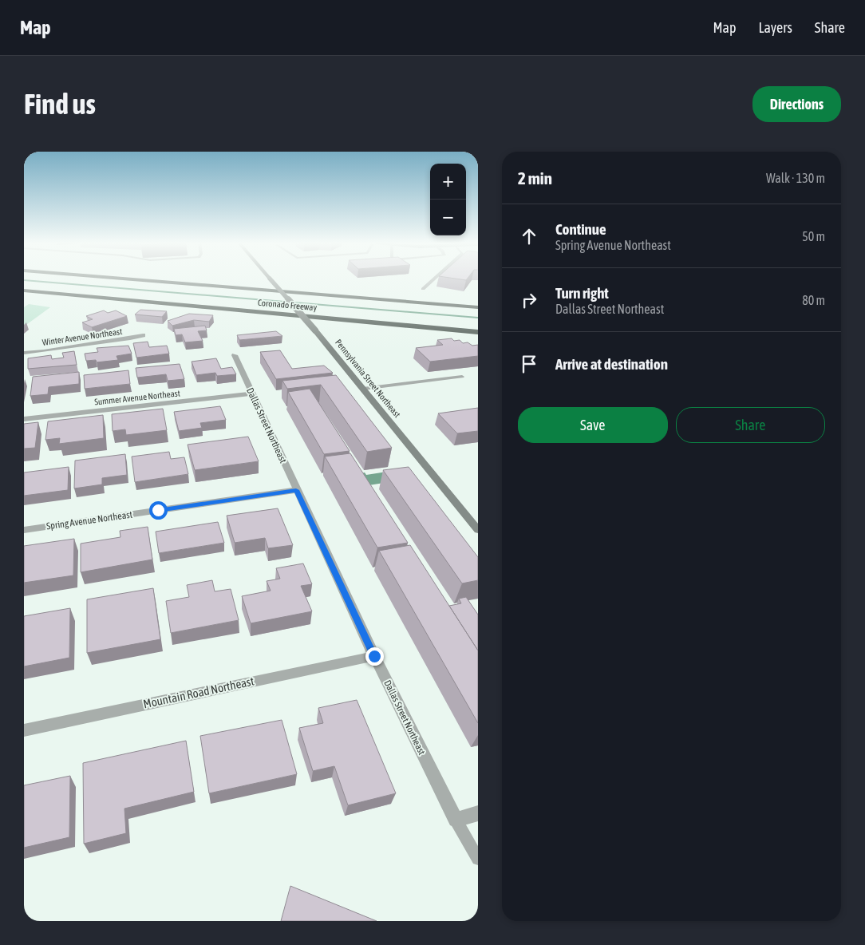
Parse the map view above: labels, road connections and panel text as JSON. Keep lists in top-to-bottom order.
{
  "streets": {
    "highway": ["Coronado Freeway"],
    "street": [
      "Winter Avenue Northeast",
      "Pennsylvania Street Northeast",
      "Summer Avenue Northeast",
      "Dallas Street Northeast",
      "Spring Avenue Northeast",
      "Mountain Road Northeast"
    ]
  },
  "crossings": [
    ["Summer Avenue Northeast", "Dallas Street Northeast"],
    ["Dallas Street Northeast", "Spring Avenue Northeast"],
    ["Dallas Street Northeast", "Mountain Road Northeast"]
  ],
  "page": {
    "header": "Map",
    "nav": ["Map", "Layers", "Share"],
    "buttons": [
      "Directions",
      ["Save", "Share"]
    ],
    "title": "Find us",
    "heading": ["2 min", "Walk · 130 m"],
    "map_buttons": ["+", "−"],
    "list": [
      ["Continue", "Spring Avenue Northeast", "50 m"],
      ["Turn right", "Dallas Street Northeast", "80 m"],
      "Arrive at destination"
    ]
  }
}
